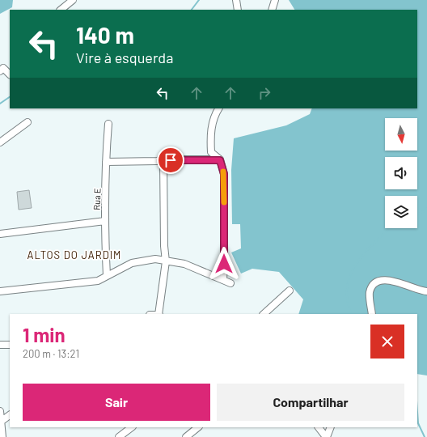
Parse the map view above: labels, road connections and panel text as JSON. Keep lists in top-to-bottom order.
{
  "streets": {
    "street": ["Rua E"]
  },
  "districts": ["ALTOS DO JARDIM"],
  "north": "bottom",
  "page": {
    "turn": ["140 m", "Vire à esquerda"],
    "heading": ["1 min", "200 m · 13:21"],
    "buttons": ["Sair", "Compartilhar"]
  }
}
